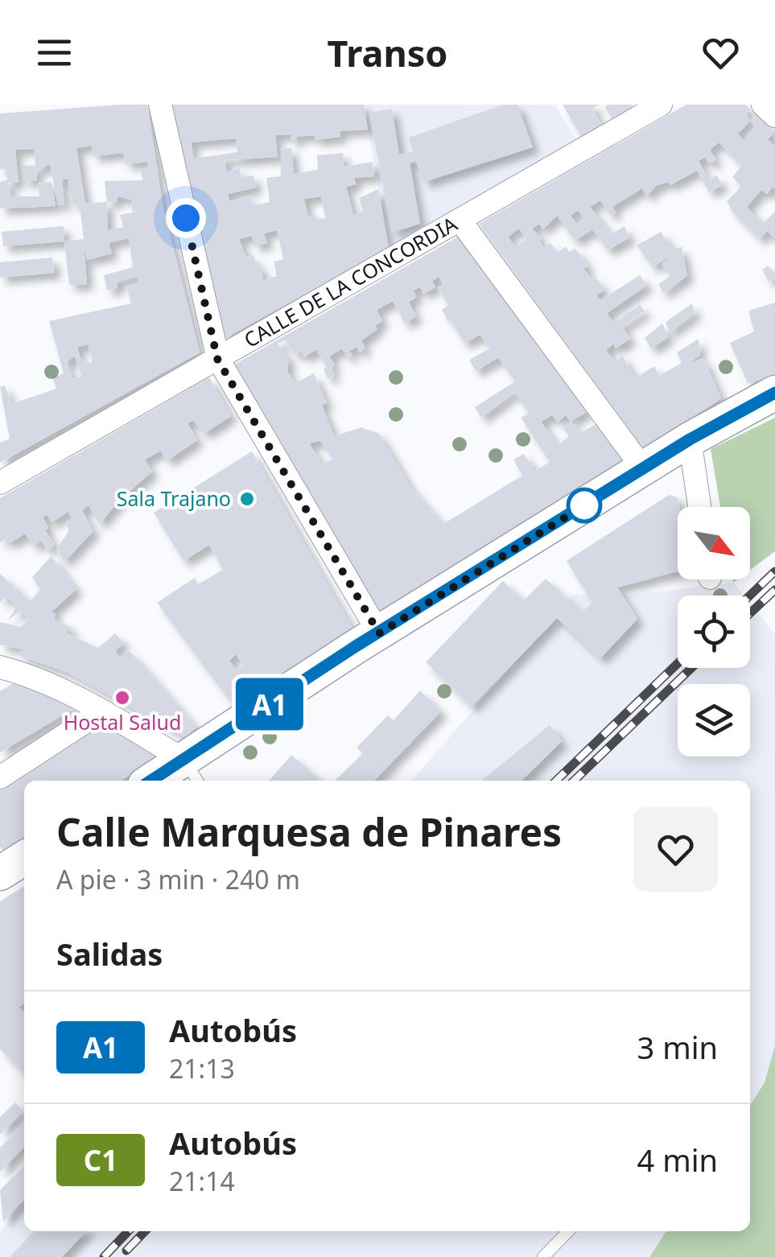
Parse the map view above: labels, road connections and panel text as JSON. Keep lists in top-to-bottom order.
{
  "streets": {
    "street": ["CALLE DE LA CONCORDIA"]
  },
  "places": ["Sala Trajano", "Hostal Salud"],
  "lines": ["bus line A1"],
  "north": "bottom right",
  "page": {
    "header": "Transo",
    "on_map": "A1",
    "heading": [
      ["Calle Marquesa de Pinares", "A pie · 3 min · 240 m"],
      "Salidas"
    ],
    "list": [
      {
        "mark": "A1",
        "name": "Autobús",
        "note": "21:13",
        "value": "3 min"
      },
      {
        "mark": "C1",
        "name": "Autobús",
        "note": "21:14",
        "value": "4 min"
      }
    ]
  }
}
